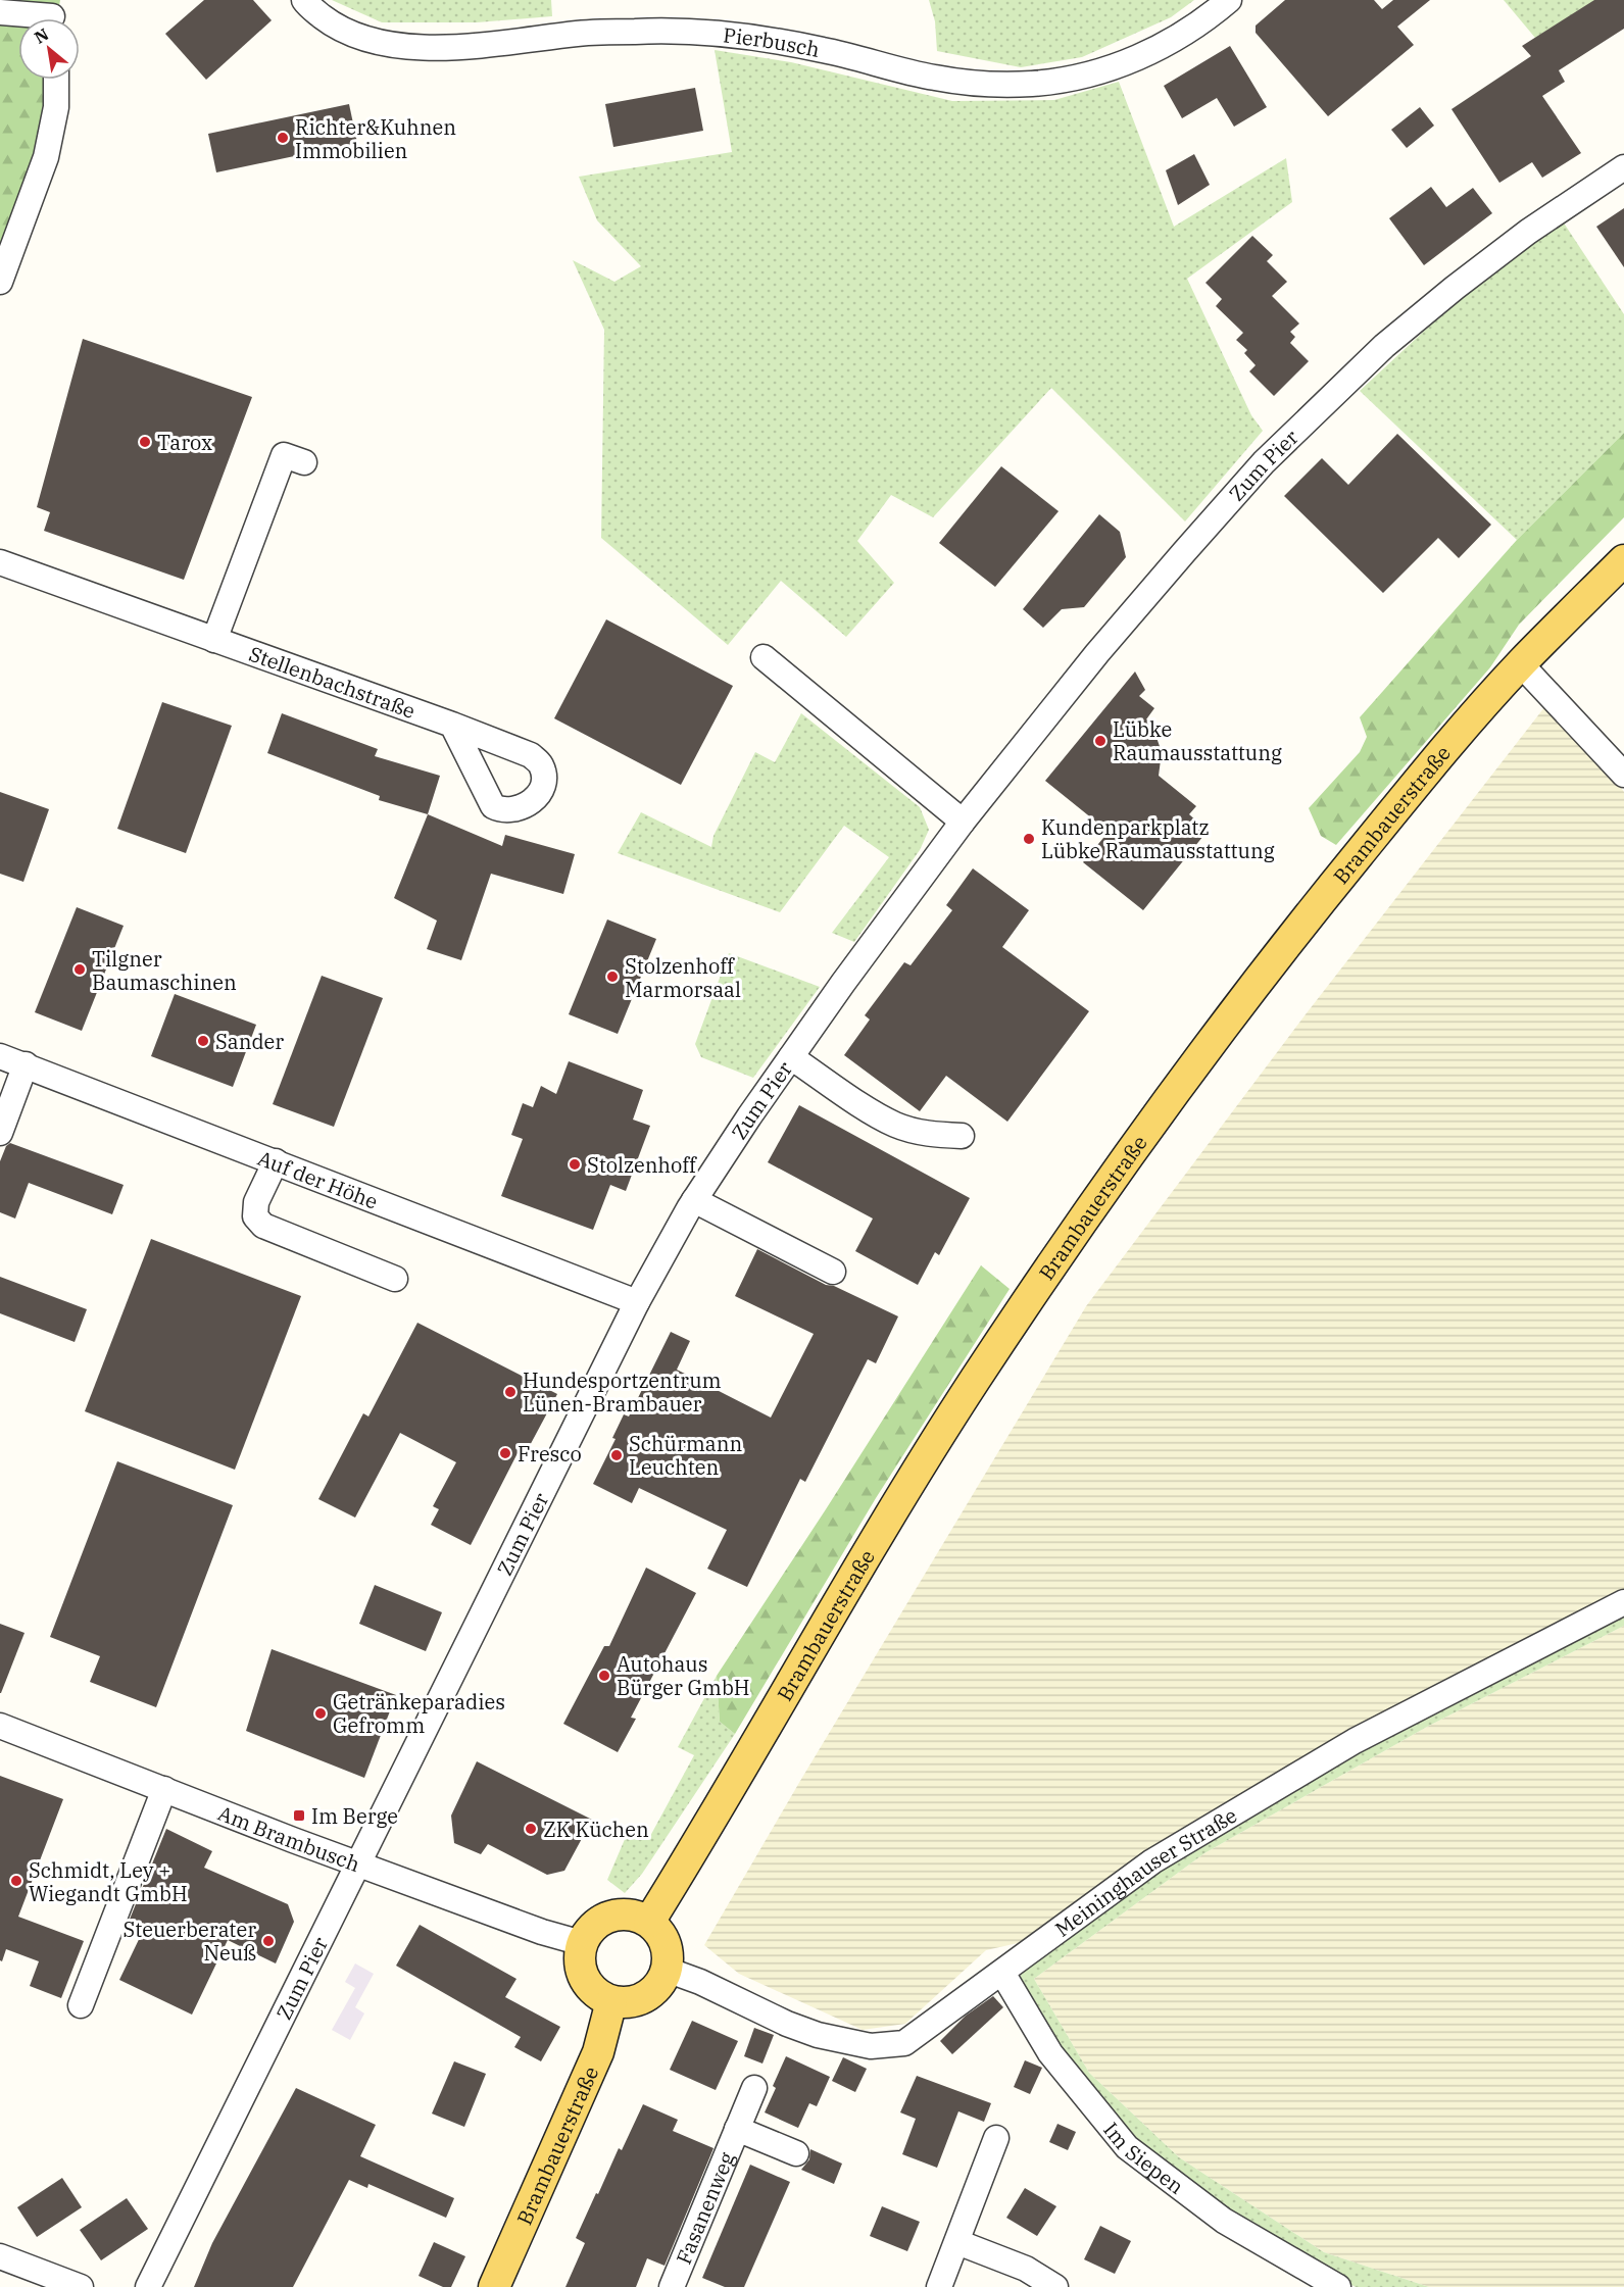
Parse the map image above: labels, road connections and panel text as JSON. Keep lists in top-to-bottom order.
{
  "streets": {
    "main road": ["Brambauerstraße"],
    "street": [
      "Pierbusch",
      "Zum Pier",
      "Stellenbachstraße",
      "Auf der Höhe",
      "Am Brambusch",
      "Meininghauser Straße",
      "Im Siepen",
      "Fasanenweg"
    ]
  },
  "crossings": [
    ["Zum Pier", "Auf der Höhe"],
    ["Zum Pier", "Am Brambusch"],
    ["Brambauerstraße", "Am Brambusch"],
    ["Brambauerstraße", "Meininghauser Straße"],
    ["Am Brambusch", "Meininghauser Straße"],
    ["Meininghauser Straße", "Im Siepen"]
  ],
  "places": {
    "other": [
      "Richter&Kuhnen Immobilien",
      "Tarox",
      "Lübke Raumausstattung",
      "Kundenparkplatz Lübke Raumausstattung",
      "Tilgner Baumaschinen",
      "Stolzenhoff Marmorsaal",
      "Sander",
      "Stolzenhoff",
      "Hundesportzentrum Lünen-Brambauer",
      "Fresco",
      "Schürmann Leuchten",
      "Autohaus Bürger GmbH",
      "Getränkeparadies Gefromm",
      "ZK Küchen",
      "Schmidt, Ley + Wiegandt GmbH",
      "Steuerberater Neuß"
    ],
    "transit": ["Im Berge"]
  },
  "north": "top left"
}
